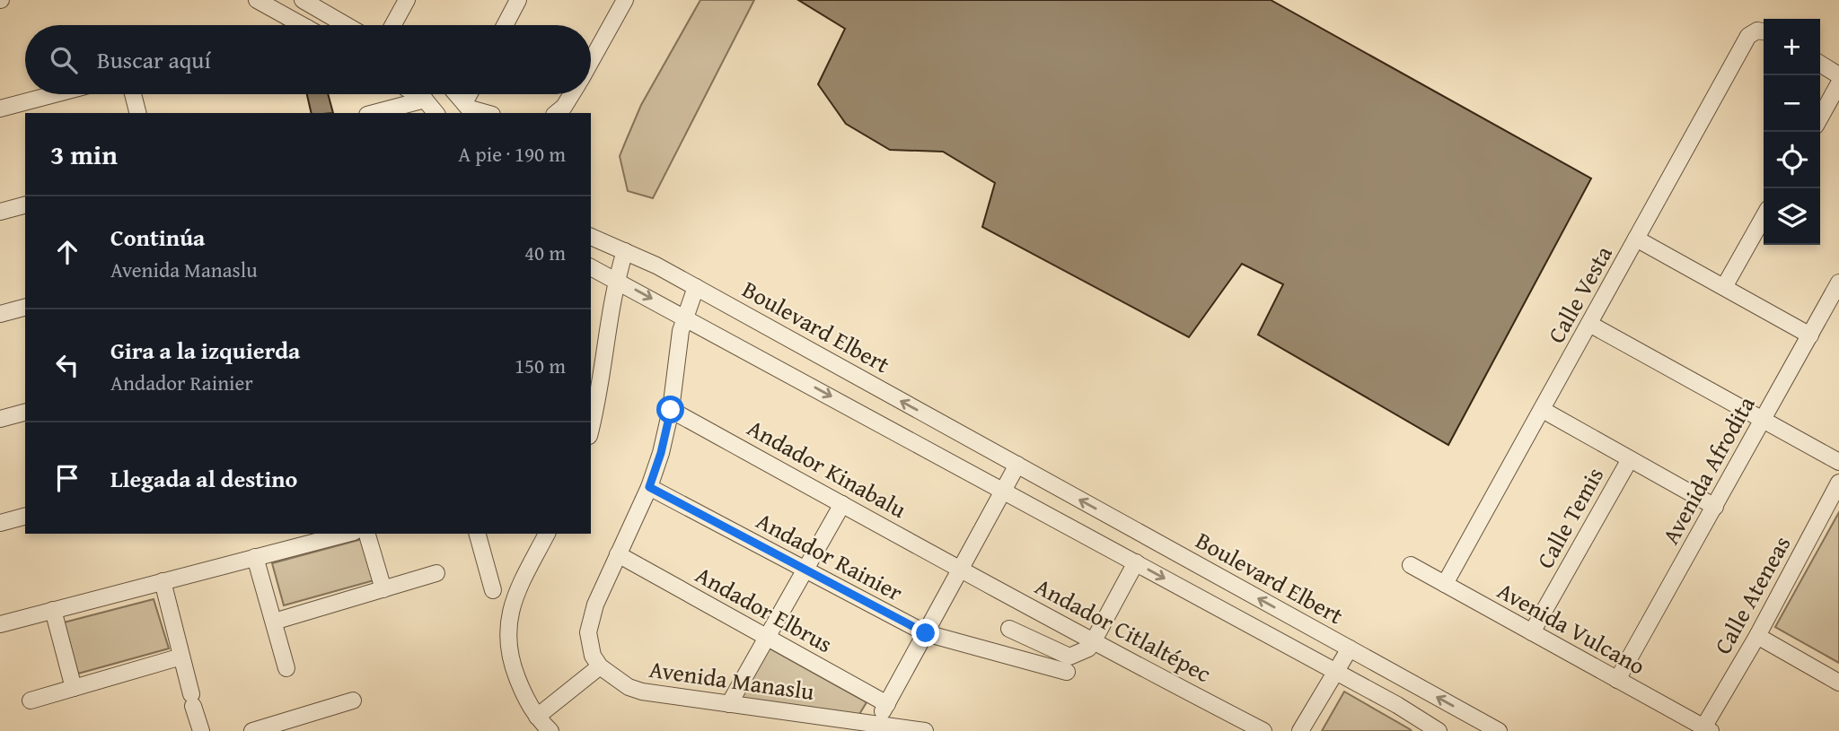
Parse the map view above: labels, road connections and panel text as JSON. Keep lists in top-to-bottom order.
{
  "streets": {
    "street": [
      "Calle Vesta",
      "Boulevard Elbert",
      "Andador Kinabalu",
      "Avenida Afrodita",
      "Calle Temis",
      "Andador Rainier",
      "Calle Ateneas",
      "Andador Elbrus",
      "Avenida Vulcano",
      "Andador Citlaltépec",
      "Avenida Manaslu"
    ]
  },
  "crossings": [
    ["Calle Vesta", "Avenida Vulcano"],
    ["Andador Kinabalu", "Andador Citlaltépec"],
    ["Avenida Afrodita", "Avenida Vulcano"],
    ["Calle Temis", "Avenida Vulcano"],
    ["Calle Ateneas", "Avenida Vulcano"]
  ],
  "page": {
    "map_buttons": ["+", "−"],
    "search": "Buscar aquí",
    "heading": ["3 min", "A pie · 190 m"],
    "list": [
      ["Continúa", "Avenida Manaslu", "40 m"],
      ["Gira a la izquierda", "Andador Rainier", "150 m"],
      "Llegada al destino"
    ]
  }
}
